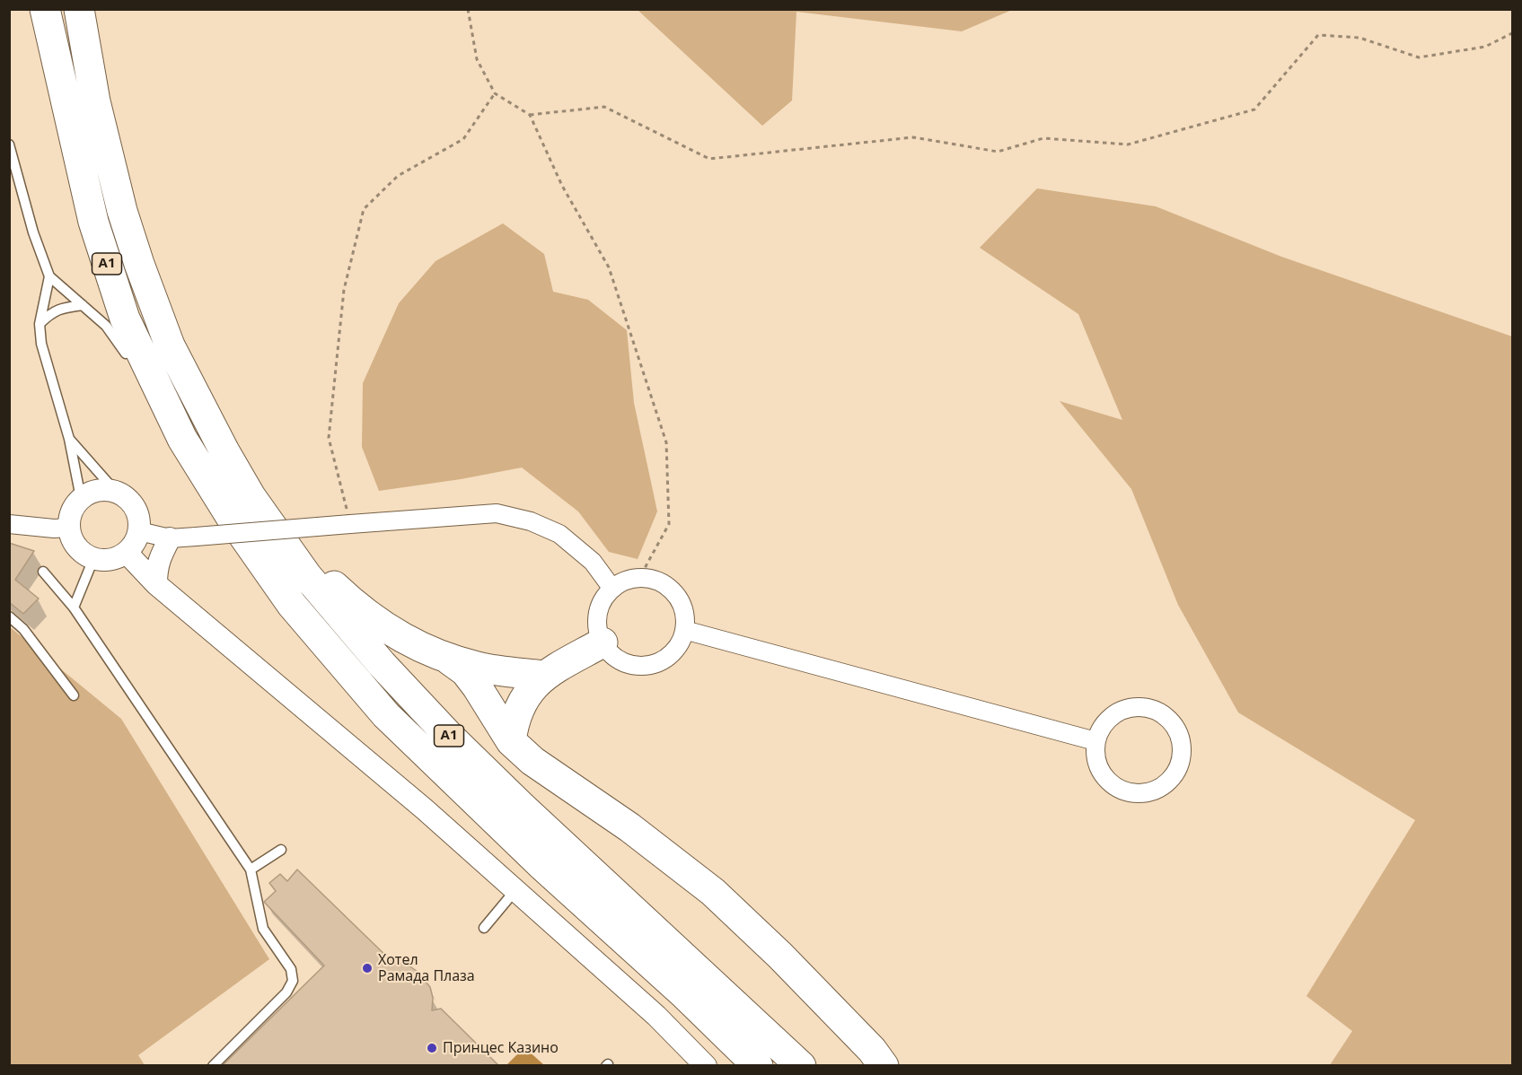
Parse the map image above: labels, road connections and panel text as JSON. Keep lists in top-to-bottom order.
{
  "streets": {
    "highway": ["A1"]
  },
  "places": ["Хотел Рамада Плаза", "Принцес Казино"]
}
